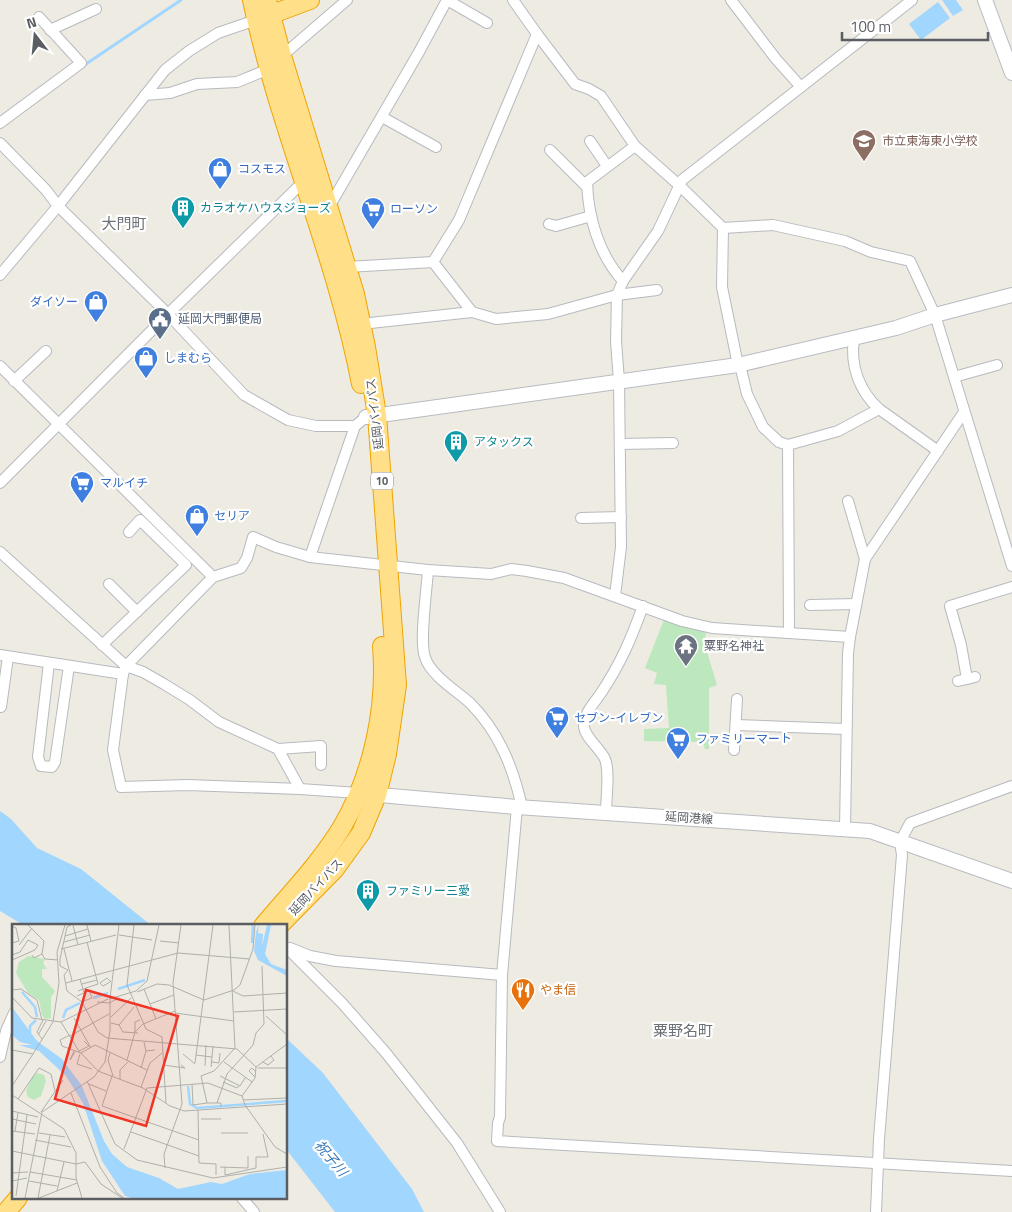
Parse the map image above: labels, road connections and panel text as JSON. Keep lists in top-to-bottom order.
{
  "streets": {
    "highway": ["延岡バイパス", "10"],
    "street": ["延岡港線"]
  },
  "crossings": [
    ["延岡バイパス", "延岡港線"]
  ],
  "districts": ["大門町", "粟野名町"],
  "water": ["祝子川"],
  "places": {
    "school or university": ["市立東海東小学校"],
    "shop": [
      "コスモス",
      "ダイソー",
      "しまむら",
      "セリア"
    ],
    "building": ["カラオケハウスジョーズ", "アタックス", "ファミリー三愛"],
    "supermarket": [
      "ローソン",
      "マルイチ",
      "セブン-イレブン",
      "ファミリーマート"
    ],
    "public building": ["延岡大門郵便局"],
    "temple": ["粟野名神社"],
    "restaurant": ["やま信"]
  },
  "scale_bar": "100 m",
  "north": "top"
}
